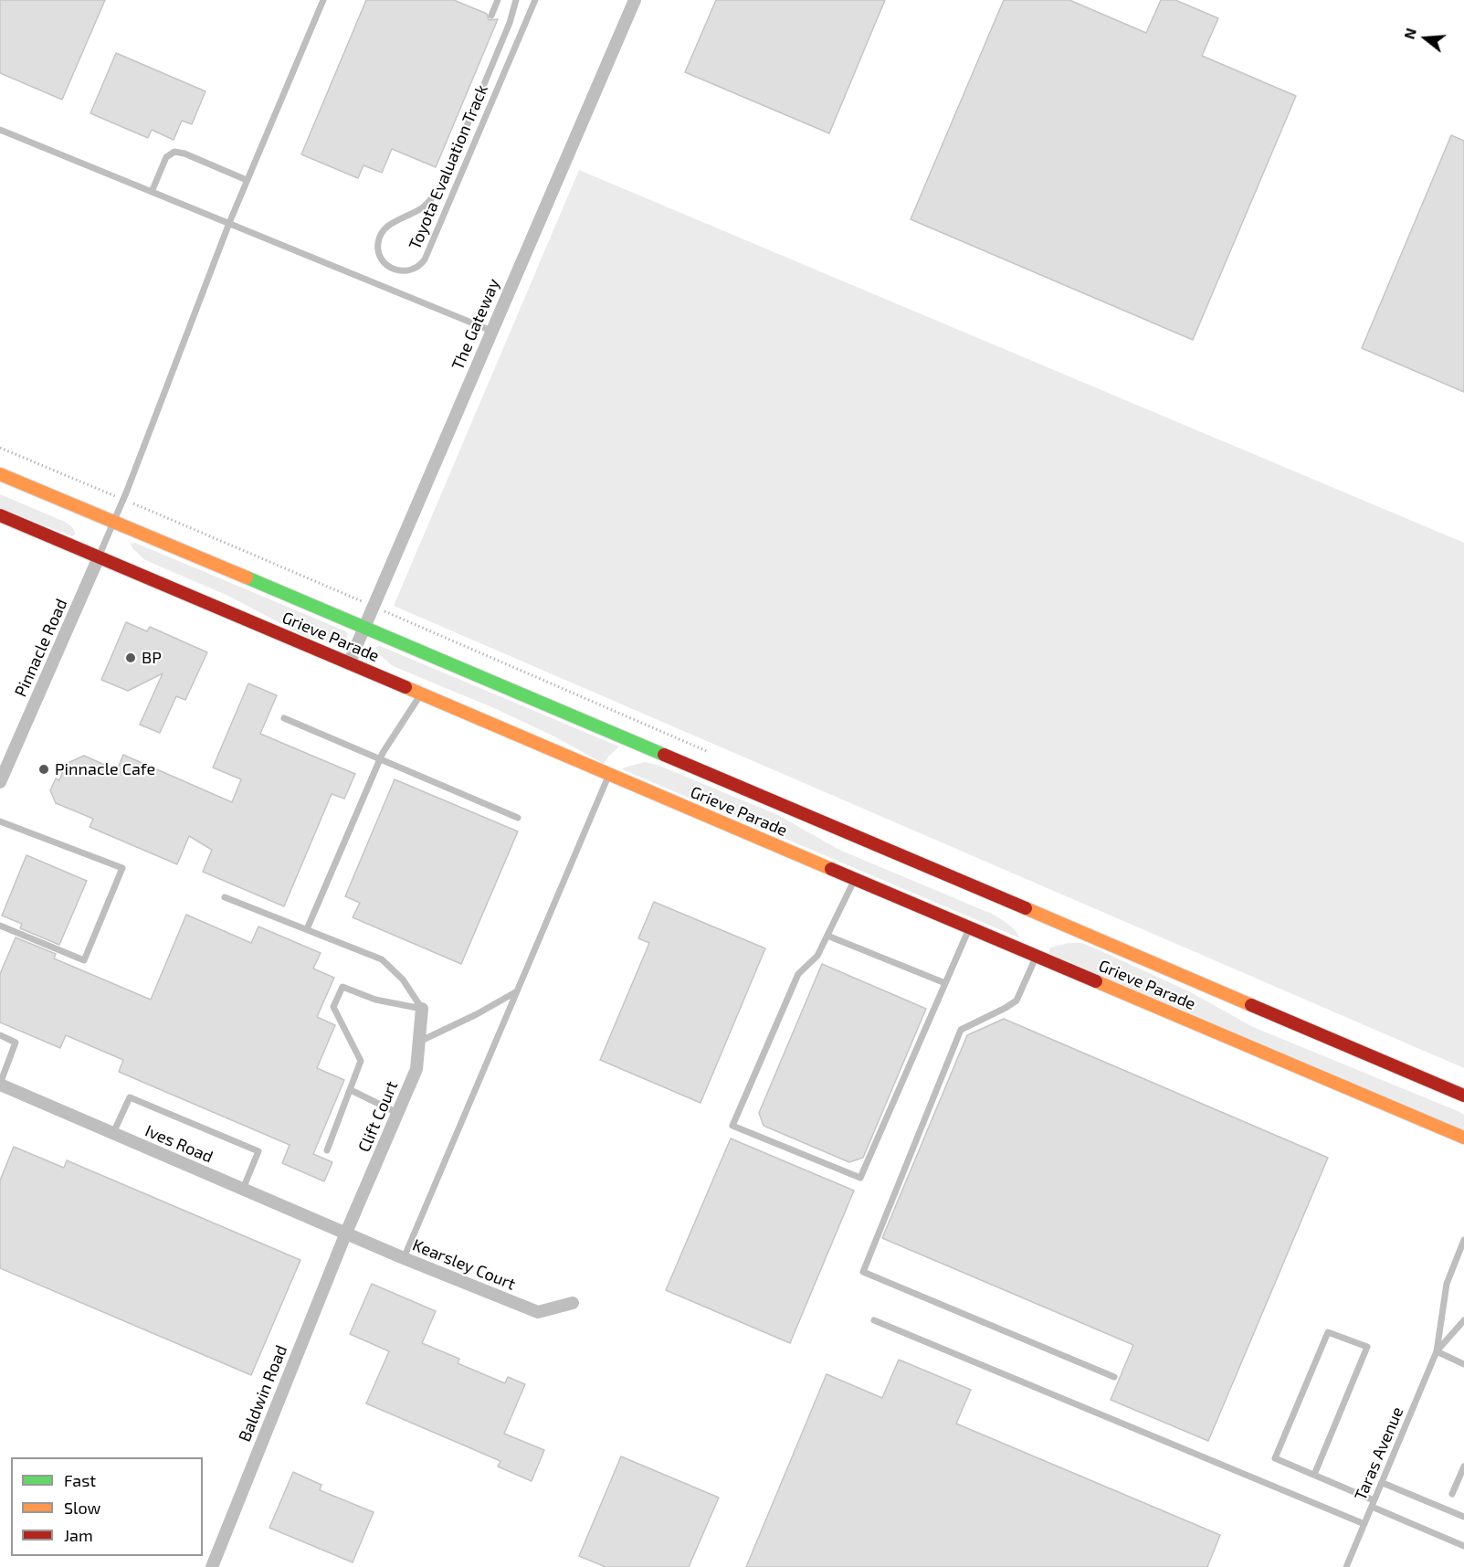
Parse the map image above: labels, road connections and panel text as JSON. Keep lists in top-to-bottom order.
{
  "streets": {
    "main road": ["Grieve Parade"],
    "street": [
      "The Gateway",
      "Pinnacle Road",
      "Clift Court",
      "Ives Road",
      "Kearsley Court",
      "Baldwin Road"
    ],
    "lane": ["Toyota Evaluation Track", "Taras Avenue"]
  },
  "crossings": [
    ["The Gateway", "Grieve Parade"],
    ["Grieve Parade", "Pinnacle Road"],
    ["Clift Court", "Ives Road"],
    ["Clift Court", "Kearsley Court"],
    ["Clift Court", "Baldwin Road"],
    ["Ives Road", "Kearsley Court"],
    ["Ives Road", "Baldwin Road"],
    ["Kearsley Court", "Baldwin Road"]
  ],
  "places": ["BP", "Pinnacle Cafe"],
  "legend": ["Fast", "Slow", "Jam"],
  "north": "left"
}
